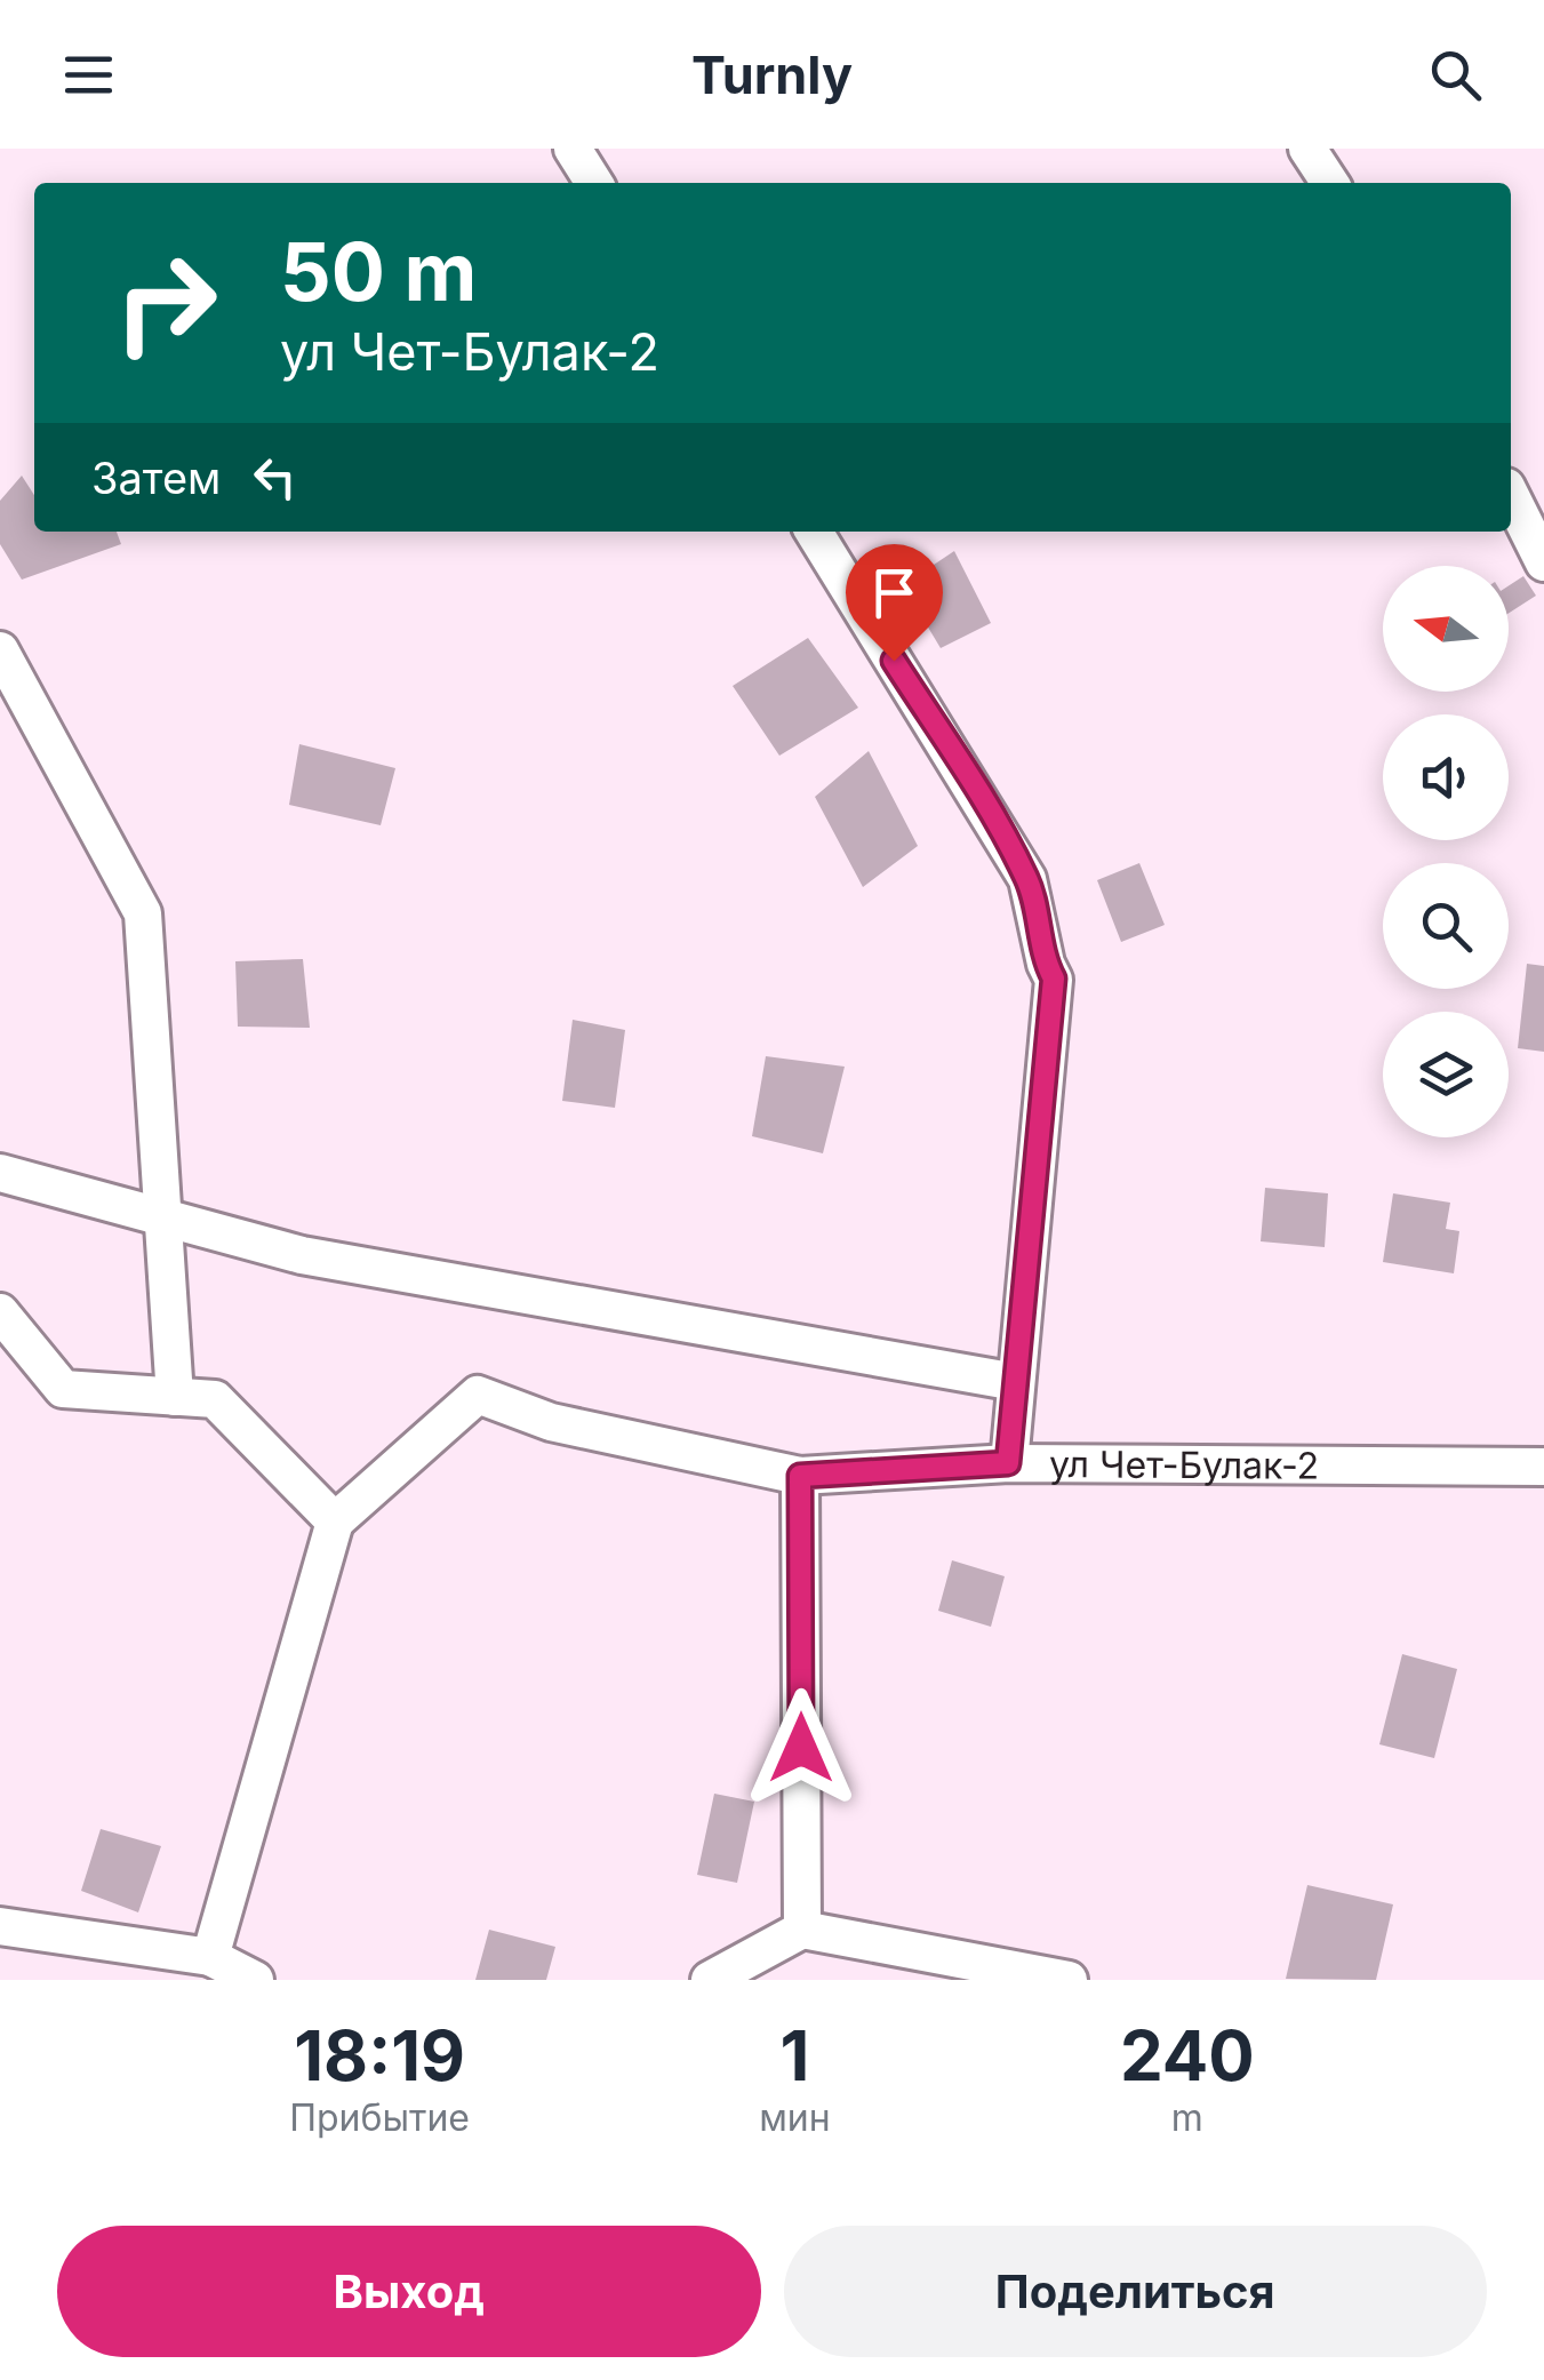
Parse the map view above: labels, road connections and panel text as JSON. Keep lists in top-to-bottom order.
{
  "streets": {
    "street": ["ул Чет-Булак-2"]
  },
  "north": "left",
  "page": {
    "header": "Turnly",
    "turn": ["50 m", "ул Чет-Булак-2"],
    "then": "Затем",
    "eta": [
      "18:19",
      "Прибытие",
      "1",
      "мин",
      "240",
      "m"
    ],
    "buttons": ["Выход", "Поделиться"]
  }
}
